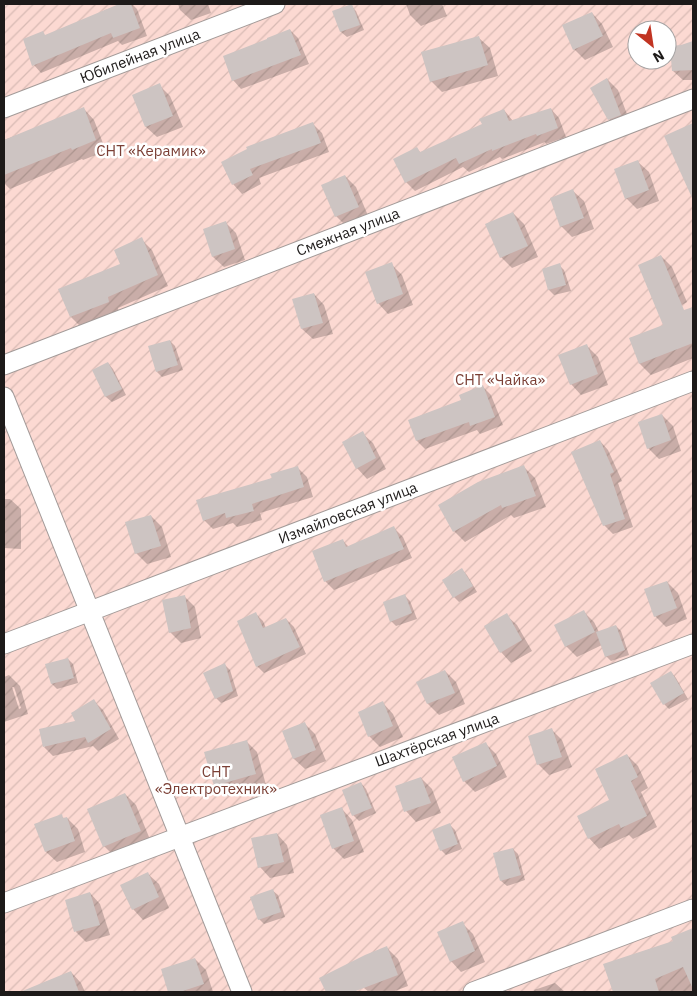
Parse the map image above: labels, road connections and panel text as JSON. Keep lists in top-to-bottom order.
{
  "streets": {
    "street": [
      "Юбилейная улица",
      "Смежная улица",
      "Измайловская улица",
      "Шахтёрская улица"
    ]
  },
  "parks": ["СНТ «Керамик»", "СНТ «Чайка»", "СНТ «Электротехник»"],
  "north": "bottom right"
}
